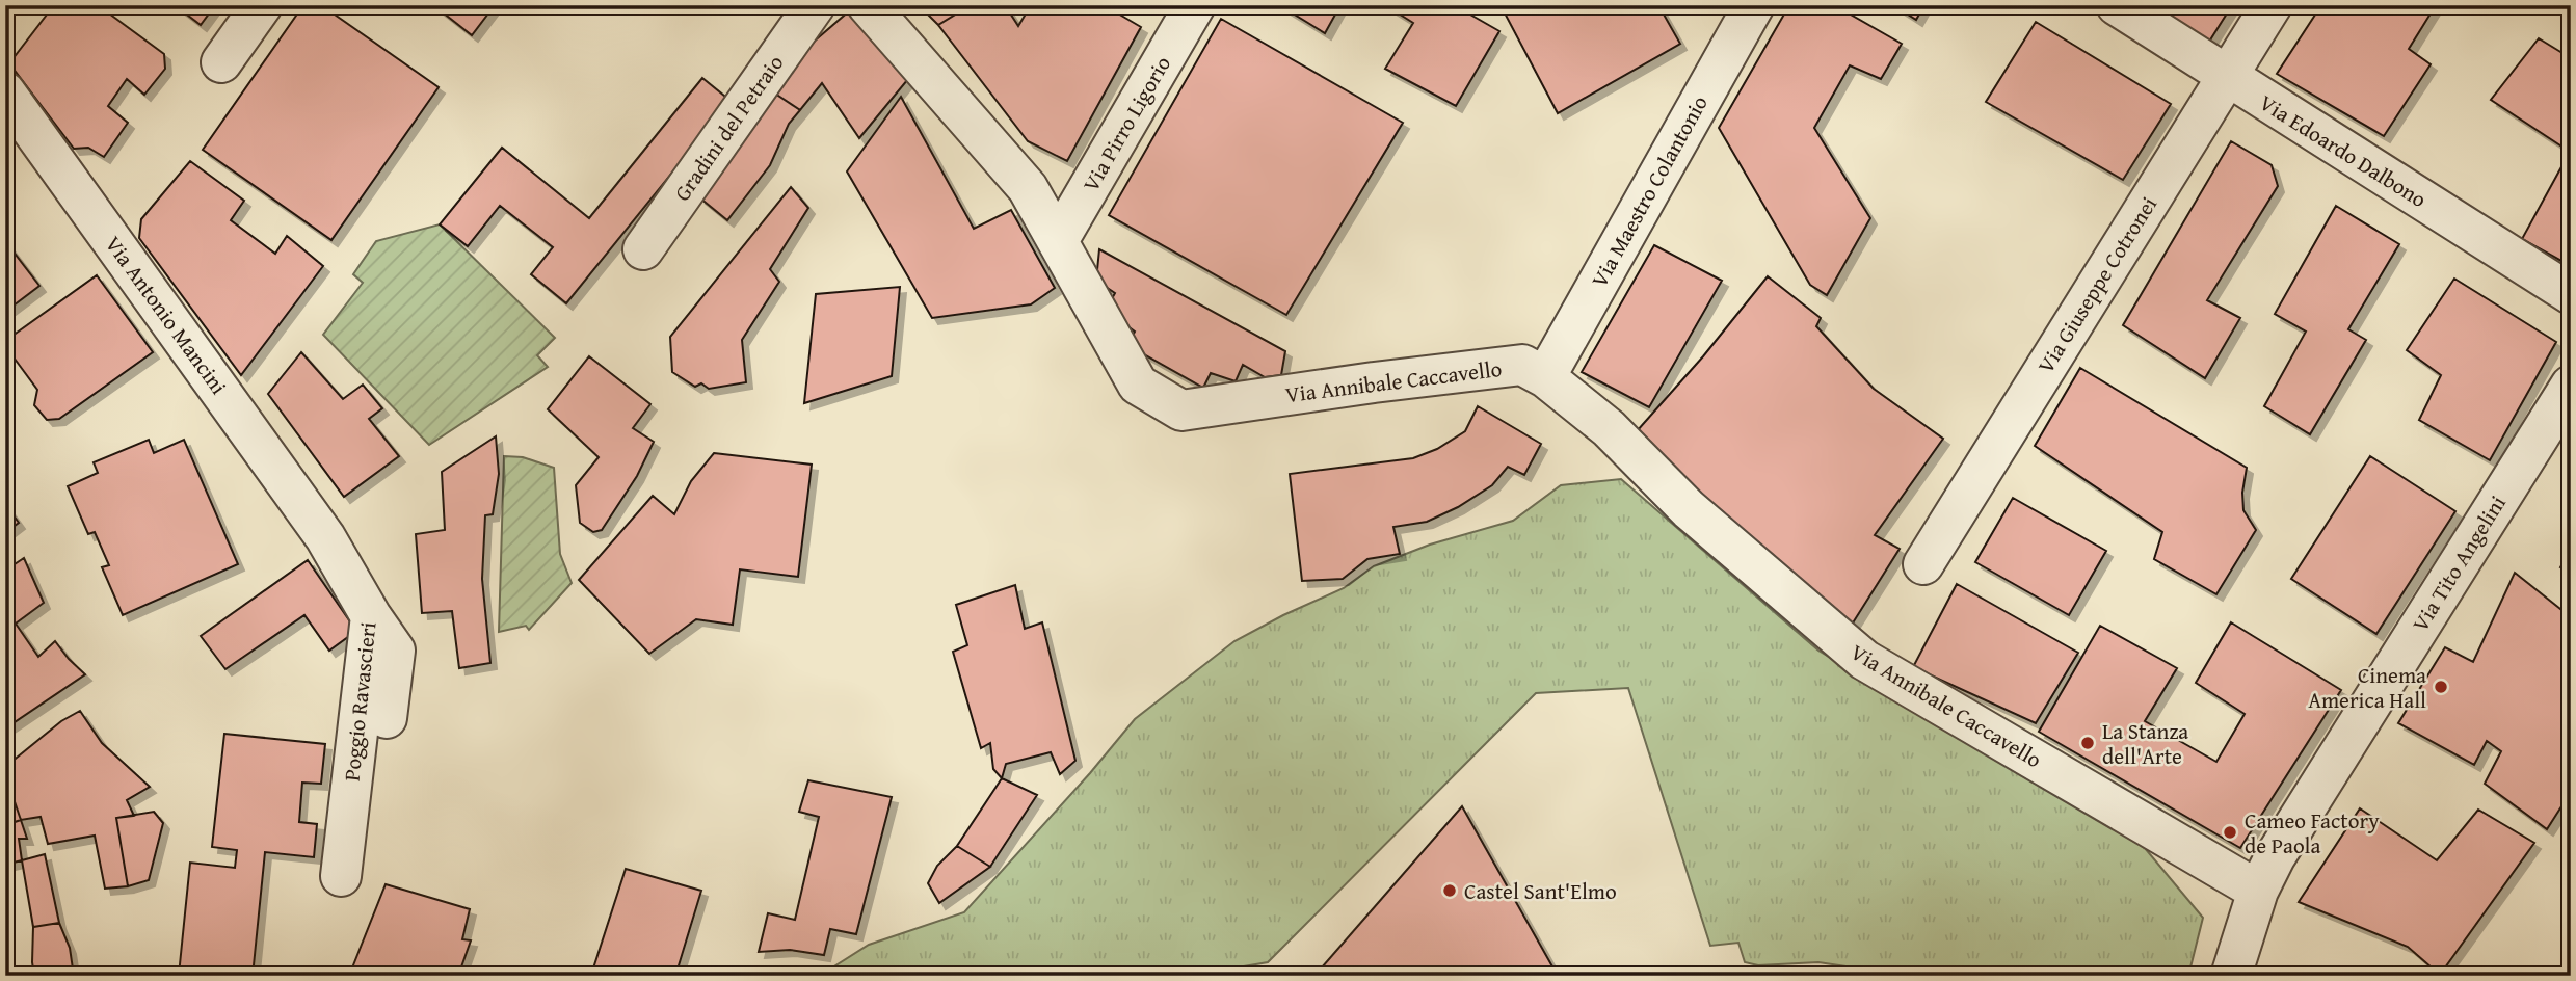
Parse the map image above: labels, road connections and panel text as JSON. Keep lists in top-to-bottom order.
{
  "streets": {
    "street": [
      "Via Pirro Ligorio",
      "Gradini del Petraio",
      "Via Edoardo Dalbono",
      "Via Maestro Colantonio",
      "Via Giuseppe Cotronei",
      "Via Antonio Mancini",
      "Via Annibale Caccavello",
      "Via Tito Angelini",
      "Poggio Ravascieri"
    ]
  },
  "crossings": [
    ["Via Pirro Ligorio", "Via Annibale Caccavello"],
    ["Via Edoardo Dalbono", "Via Giuseppe Cotronei"],
    ["Via Maestro Colantonio", "Via Annibale Caccavello"],
    ["Via Antonio Mancini", "Poggio Ravascieri"],
    ["Via Annibale Caccavello", "Via Tito Angelini"]
  ],
  "places": [
    "Cinema America Hall",
    "La Stanza dell'Arte",
    "Cameo Factory de Paola",
    "Castel Sant'Elmo"
  ]
}
